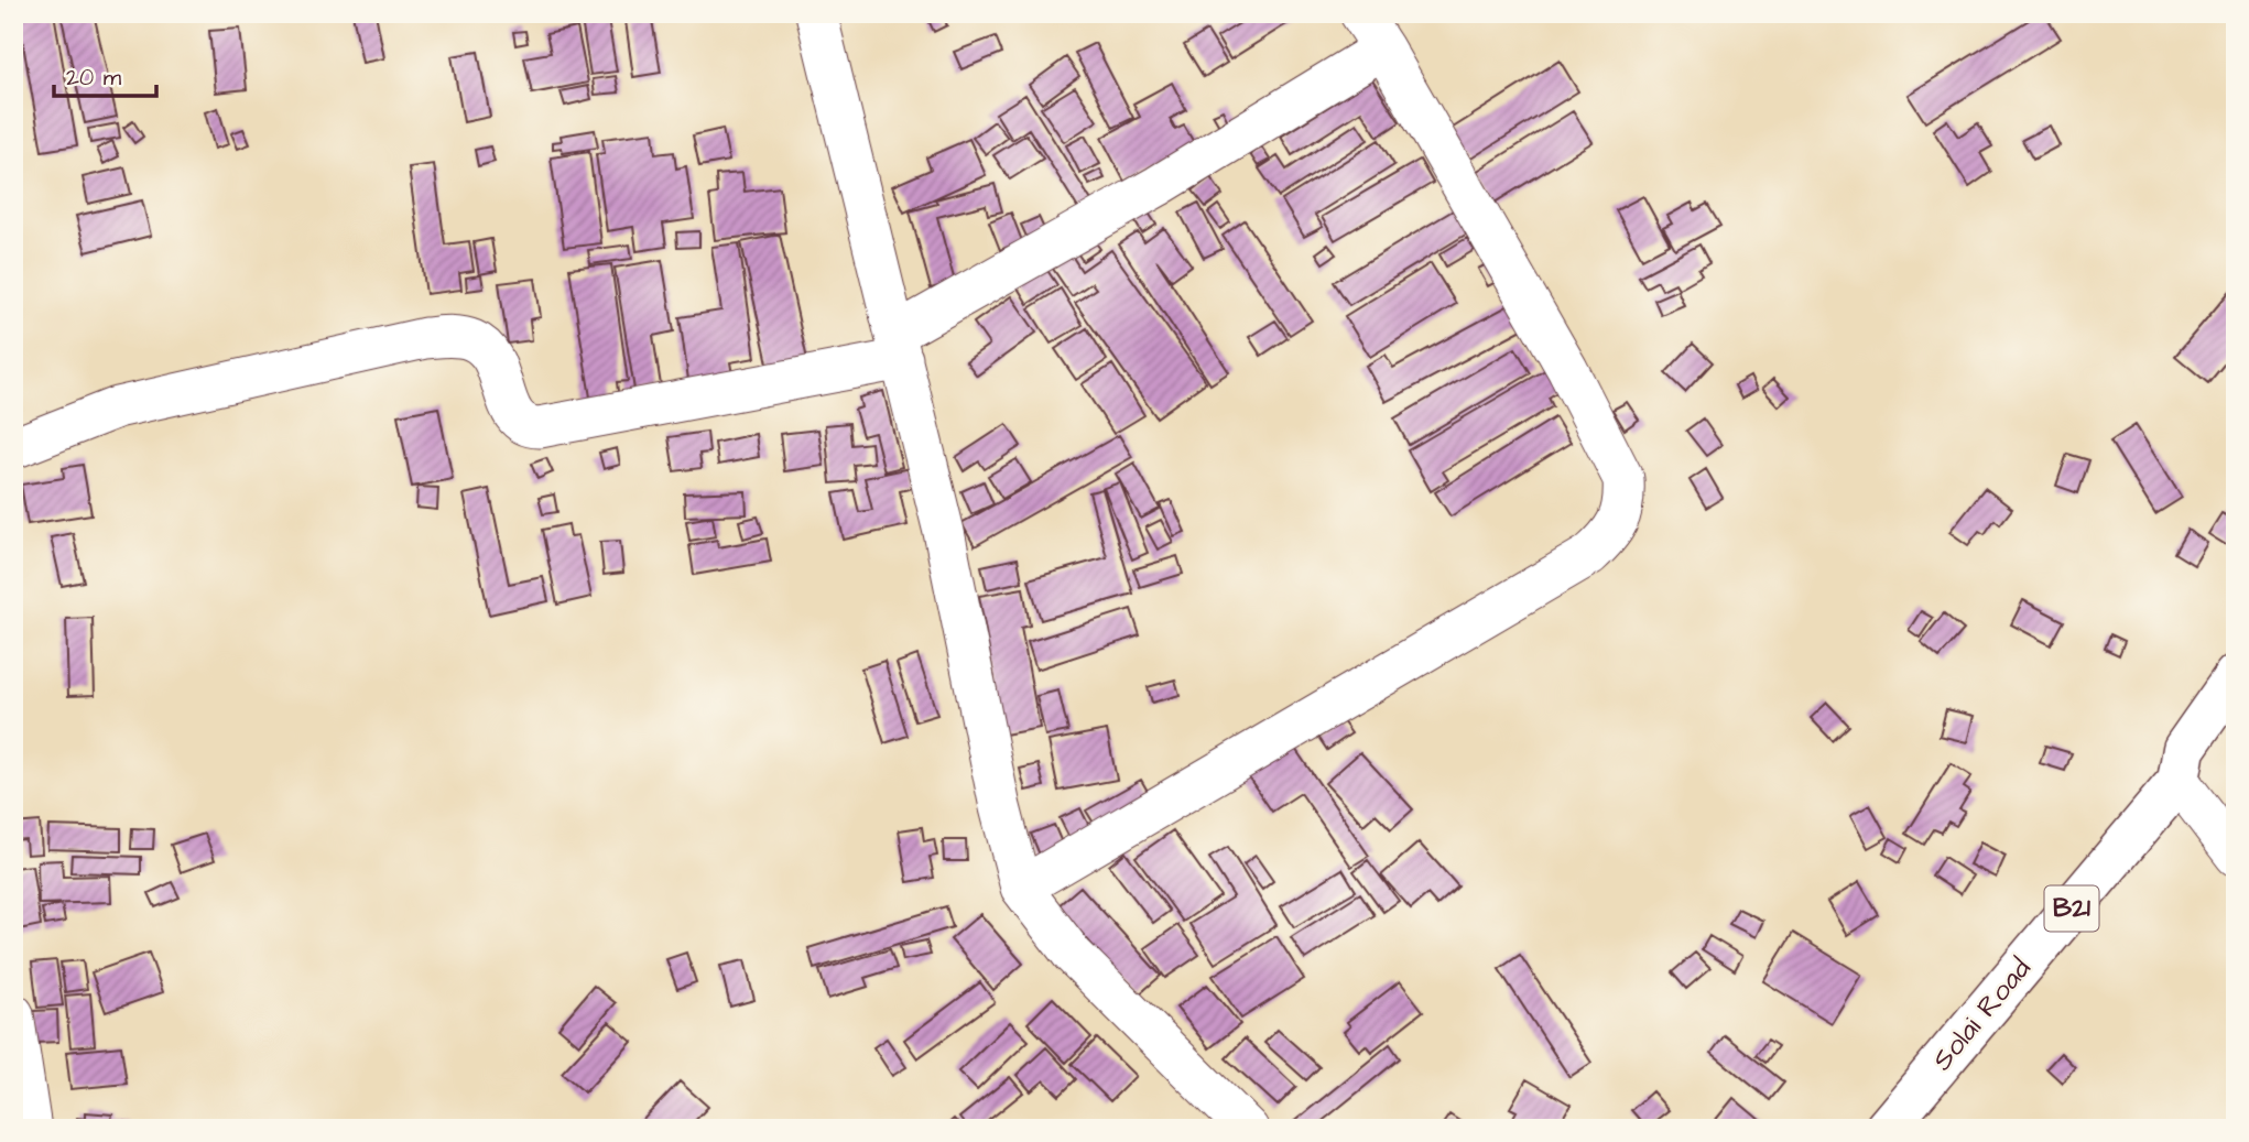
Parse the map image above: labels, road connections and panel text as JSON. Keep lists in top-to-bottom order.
{
  "streets": {
    "highway": ["B21", "Solai Road"]
  },
  "scale_bar": "20 m"
}
